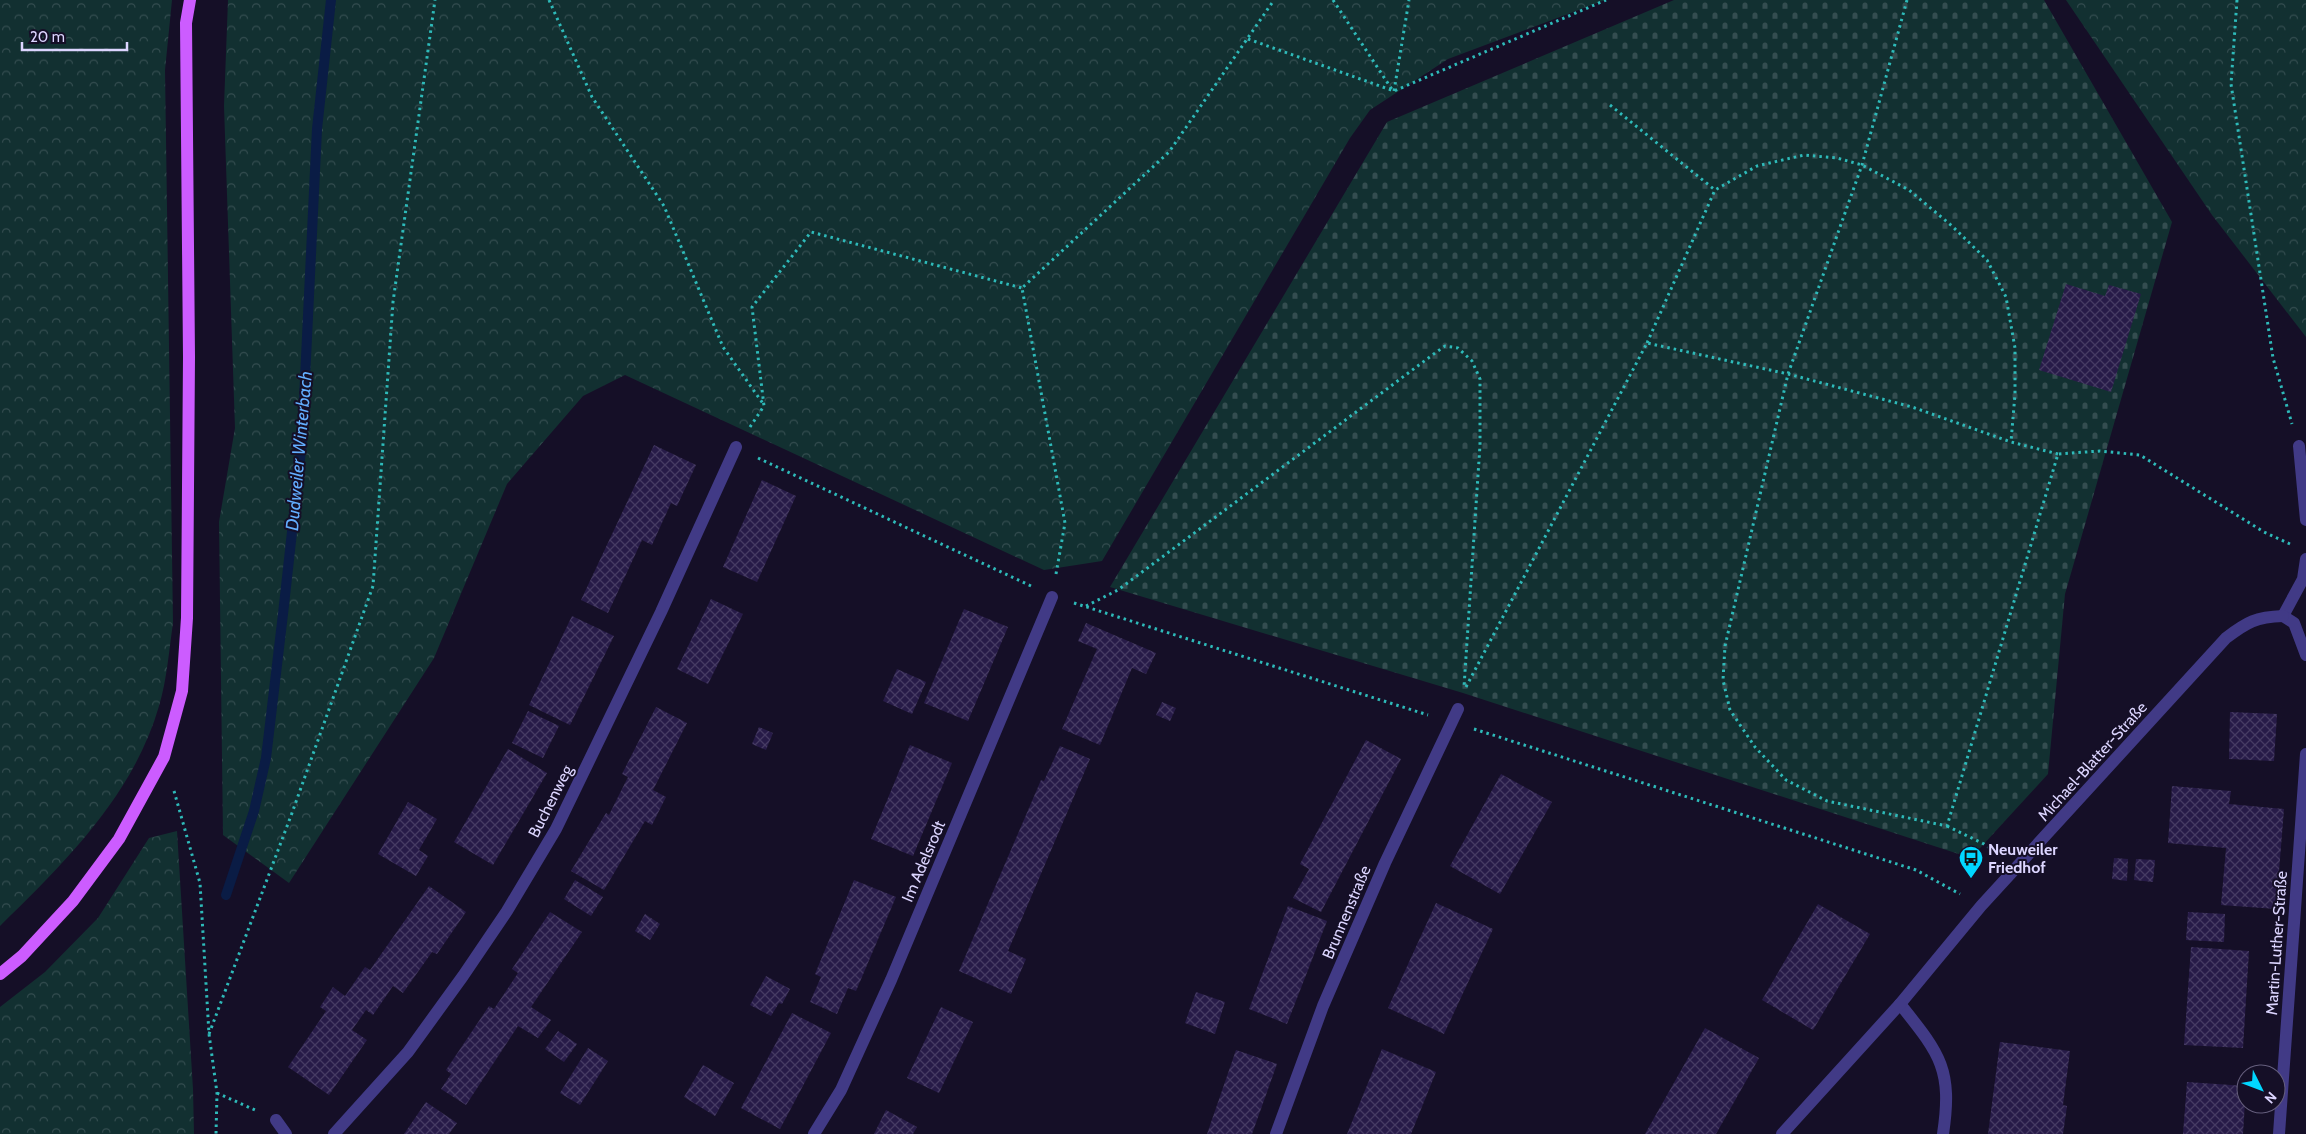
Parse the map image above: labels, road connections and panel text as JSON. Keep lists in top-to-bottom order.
{
  "streets": {
    "street": [
      "Michael-Blatter-Straße",
      "Buchenweg",
      "Im Adelsrodt",
      "Brunnenstraße",
      "Martin-Luther-Straße"
    ]
  },
  "water": ["Dudweiler Winterbach"],
  "places": {
    "bus stop": ["Neuweiler Friedhof"]
  },
  "scale_bar": "20 m",
  "north": "bottom right"
}
